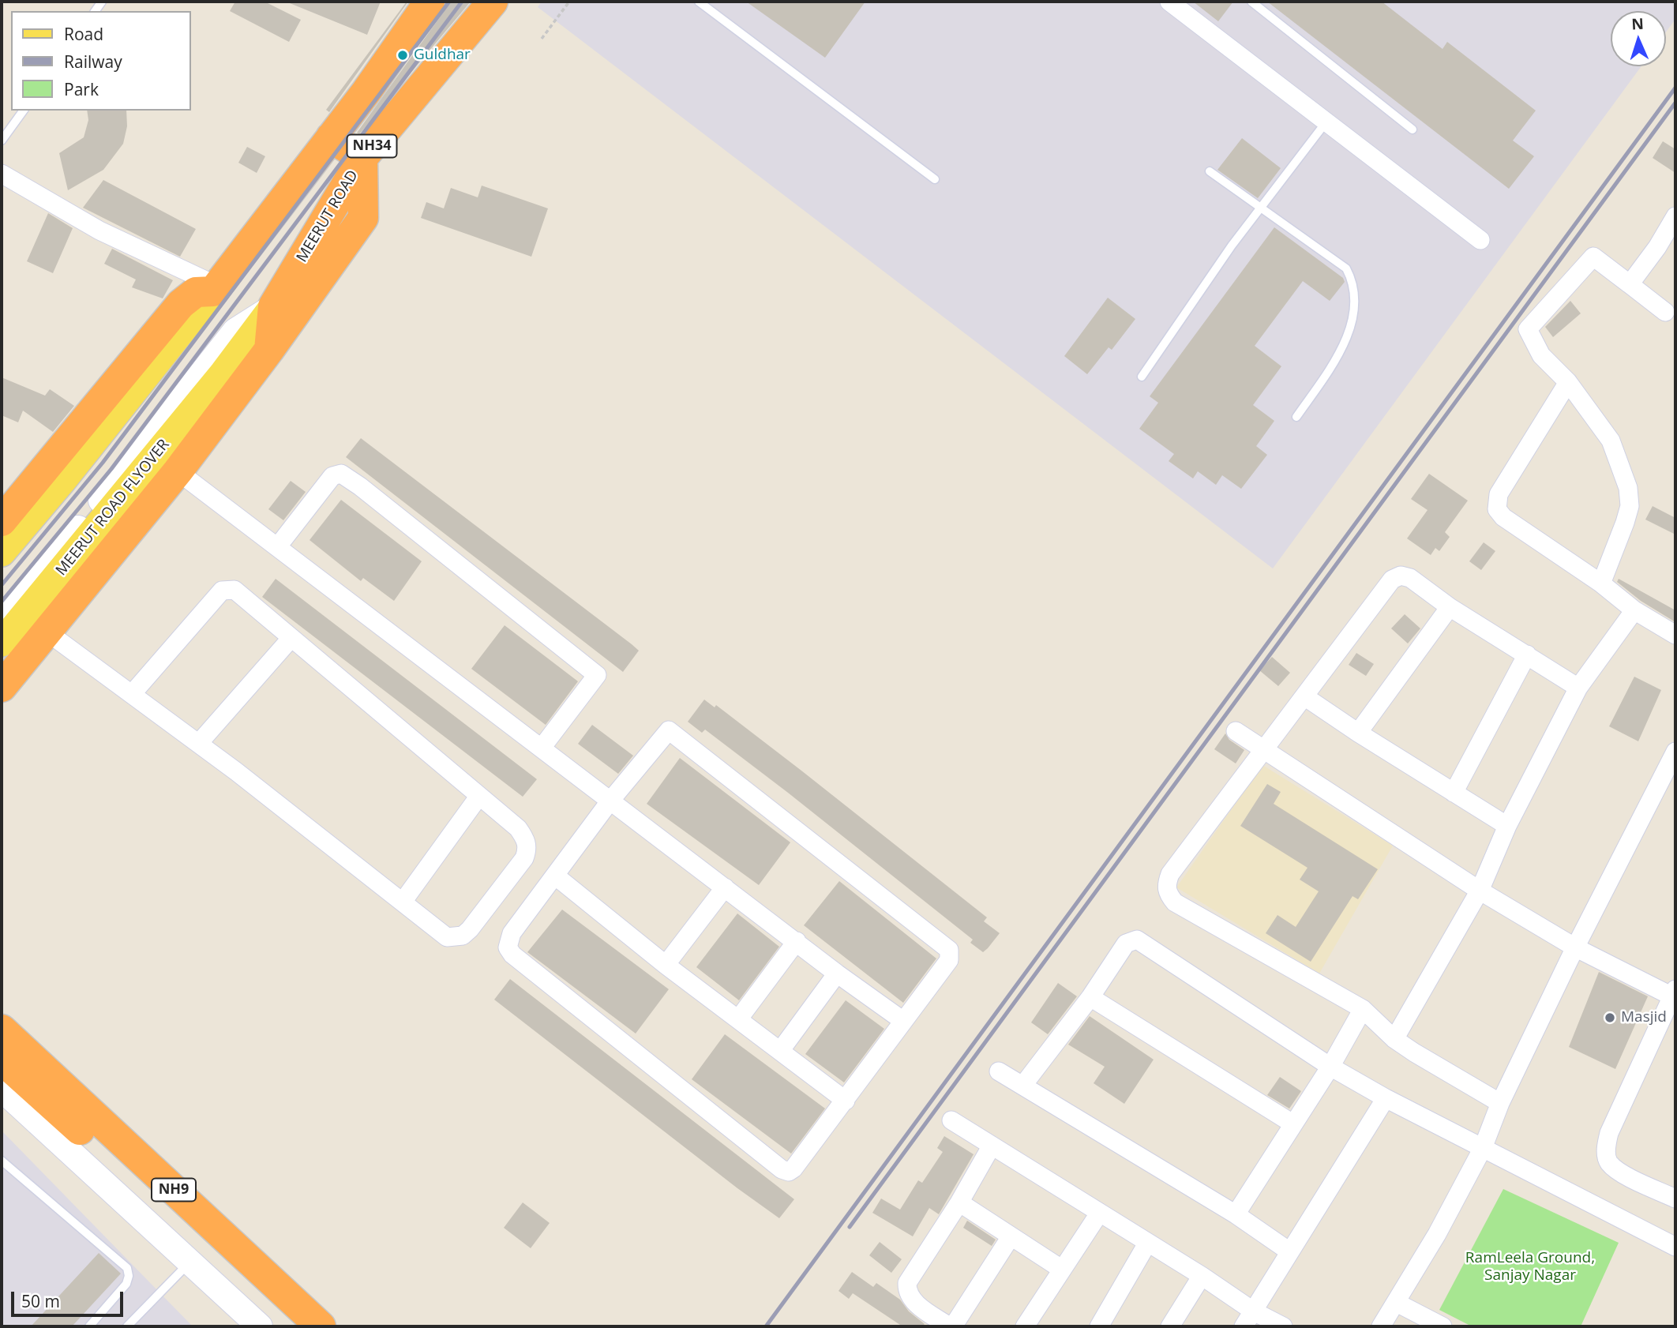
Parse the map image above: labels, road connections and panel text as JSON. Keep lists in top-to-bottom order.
{
  "streets": {
    "highway": ["NH34", "MEERUT ROAD", "NH9"],
    "main road": ["MEERUT ROAD FLYOVER"]
  },
  "crossings": [
    ["MEERUT ROAD", "MEERUT ROAD FLYOVER"]
  ],
  "parks": ["RamLeela Ground, Sanjay Nagar"],
  "places": ["Guldhar", "Masjid"],
  "legend": ["Road", "Railway", "Park"],
  "scale_bar": "50 m",
  "north": "top"
}
